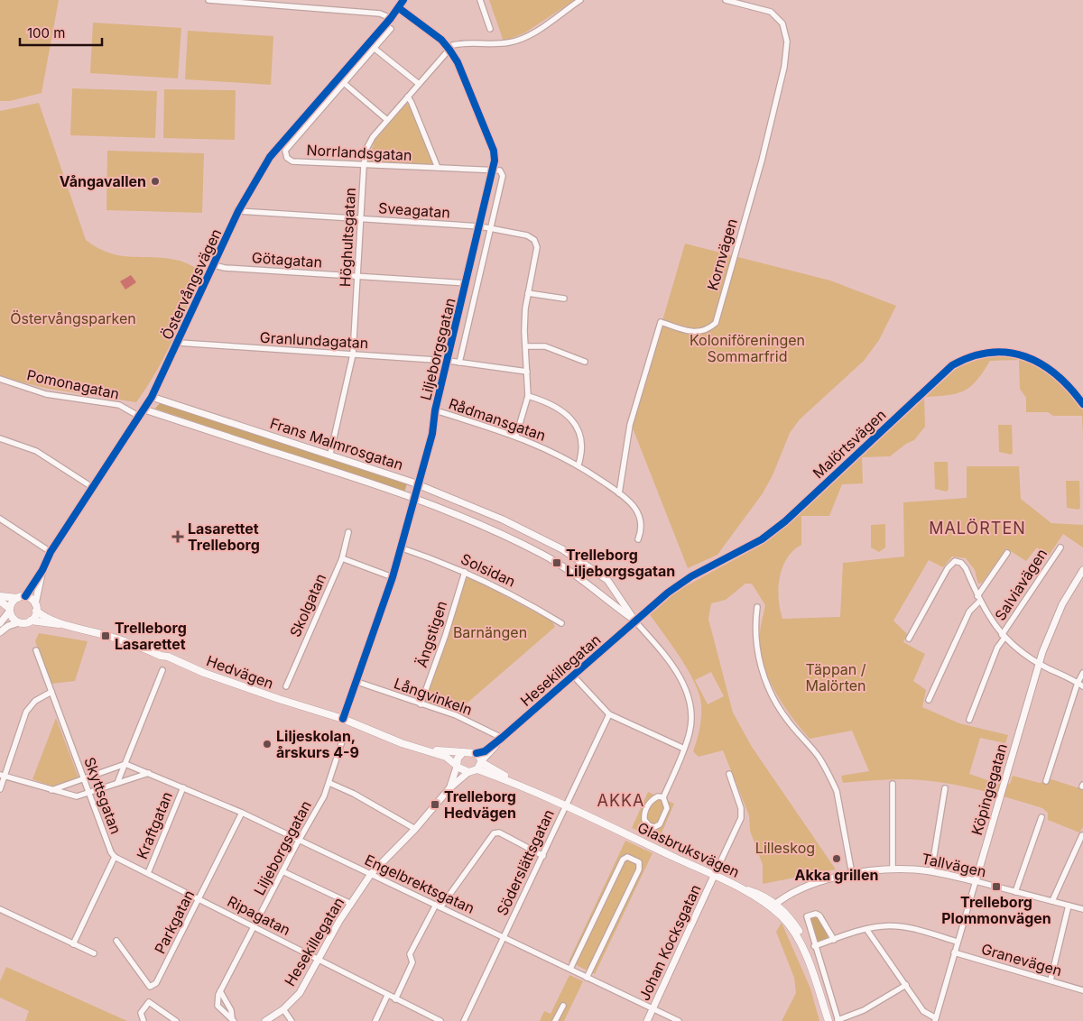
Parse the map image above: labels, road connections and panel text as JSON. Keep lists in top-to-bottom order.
{
  "streets": {
    "main road": ["Hedvägen", "Glasbruksvägen"],
    "street": [
      "Norrlandsgatan",
      "Sveagatan",
      "Höghultsgatan",
      "Kornvägen",
      "Götagatan",
      "Östervångsvägen",
      "Granlundagatan",
      "Liljeborgsgatan",
      "Pomonagatan",
      "Rådmansgatan",
      "Frans Malmrosgatan",
      "Malörtsvägen",
      "Solsidan",
      "Salviavägen",
      "Skolgatan",
      "Ängstigen",
      "Hesekillegatan",
      "Långvinkeln",
      "Köpingegatan",
      "Skyttsgatan",
      "Kraftgatan",
      "Söderslättsgatan",
      "Tallvägen",
      "Engelbrektsgatan",
      "Ripagatan",
      "Parkgatan",
      "Johan Kocksgatan",
      "Granevägen"
    ]
  },
  "crossings": [
    ["Norrlandsgatan", "Höghultsgatan"],
    ["Norrlandsgatan", "Liljeborgsgatan"],
    ["Sveagatan", "Höghultsgatan"],
    ["Sveagatan", "Östervångsvägen"],
    ["Sveagatan", "Liljeborgsgatan"],
    ["Höghultsgatan", "Götagatan"],
    ["Höghultsgatan", "Granlundagatan"],
    ["Höghultsgatan", "Liljeborgsgatan"],
    ["Höghultsgatan", "Frans Malmrosgatan"],
    ["Kornvägen", "Rådmansgatan"],
    ["Götagatan", "Östervångsvägen"],
    ["Götagatan", "Liljeborgsgatan"],
    ["Östervångsvägen", "Granlundagatan"],
    ["Östervångsvägen", "Liljeborgsgatan"],
    ["Östervångsvägen", "Pomonagatan"],
    ["Östervångsvägen", "Frans Malmrosgatan"],
    ["Östervångsvägen", "Hedvägen"],
    ["Granlundagatan", "Liljeborgsgatan"],
    ["Liljeborgsgatan", "Rådmansgatan"],
    ["Liljeborgsgatan", "Frans Malmrosgatan"],
    ["Liljeborgsgatan", "Solsidan"],
    ["Liljeborgsgatan", "Hedvägen"],
    ["Liljeborgsgatan", "Långvinkeln"],
    ["Liljeborgsgatan", "Engelbrektsgatan"],
    ["Liljeborgsgatan", "Ripagatan"],
    ["Frans Malmrosgatan", "Malörtsvägen"],
    ["Frans Malmrosgatan", "Hesekillegatan"],
    ["Malörtsvägen", "Hesekillegatan"],
    ["Solsidan", "Ängstigen"],
    ["Ängstigen", "Långvinkeln"],
    ["Hesekillegatan", "Hedvägen"],
    ["Hesekillegatan", "Långvinkeln"],
    ["Hesekillegatan", "Glasbruksvägen"],
    ["Hesekillegatan", "Engelbrektsgatan"],
    ["Hesekillegatan", "Ripagatan"],
    ["Hedvägen", "Glasbruksvägen"],
    ["Köpingegatan", "Tallvägen"],
    ["Köpingegatan", "Granevägen"],
    ["Skyttsgatan", "Ripagatan"],
    ["Kraftgatan", "Engelbrektsgatan"],
    ["Kraftgatan", "Ripagatan"],
    ["Glasbruksvägen", "Söderslättsgatan"],
    ["Glasbruksvägen", "Tallvägen"],
    ["Glasbruksvägen", "Johan Kocksgatan"],
    ["Söderslättsgatan", "Engelbrektsgatan"],
    ["Engelbrektsgatan", "Parkgatan"],
    ["Engelbrektsgatan", "Johan Kocksgatan"],
    ["Ripagatan", "Parkgatan"]
  ],
  "districts": ["MALÖRTEN", "AKKA"],
  "parks": [
    "Östervångsparken",
    "Koloniföreningen Sommarfrid",
    "Barnängen",
    "Täppan / Malörten",
    "Lilleskog"
  ],
  "places": {
    "other": ["Vångavallen", "Liljeskolan, årskurs 4-9", "Akka grillen"],
    "health": ["Lasarettet Trelleborg"],
    "transit": [
      "Trelleborg Liljeborgsgatan",
      "Trelleborg Lasarettet",
      "Trelleborg Hedvägen",
      "Trelleborg Plommonvägen"
    ]
  },
  "scale_bar": "100 m"
}
